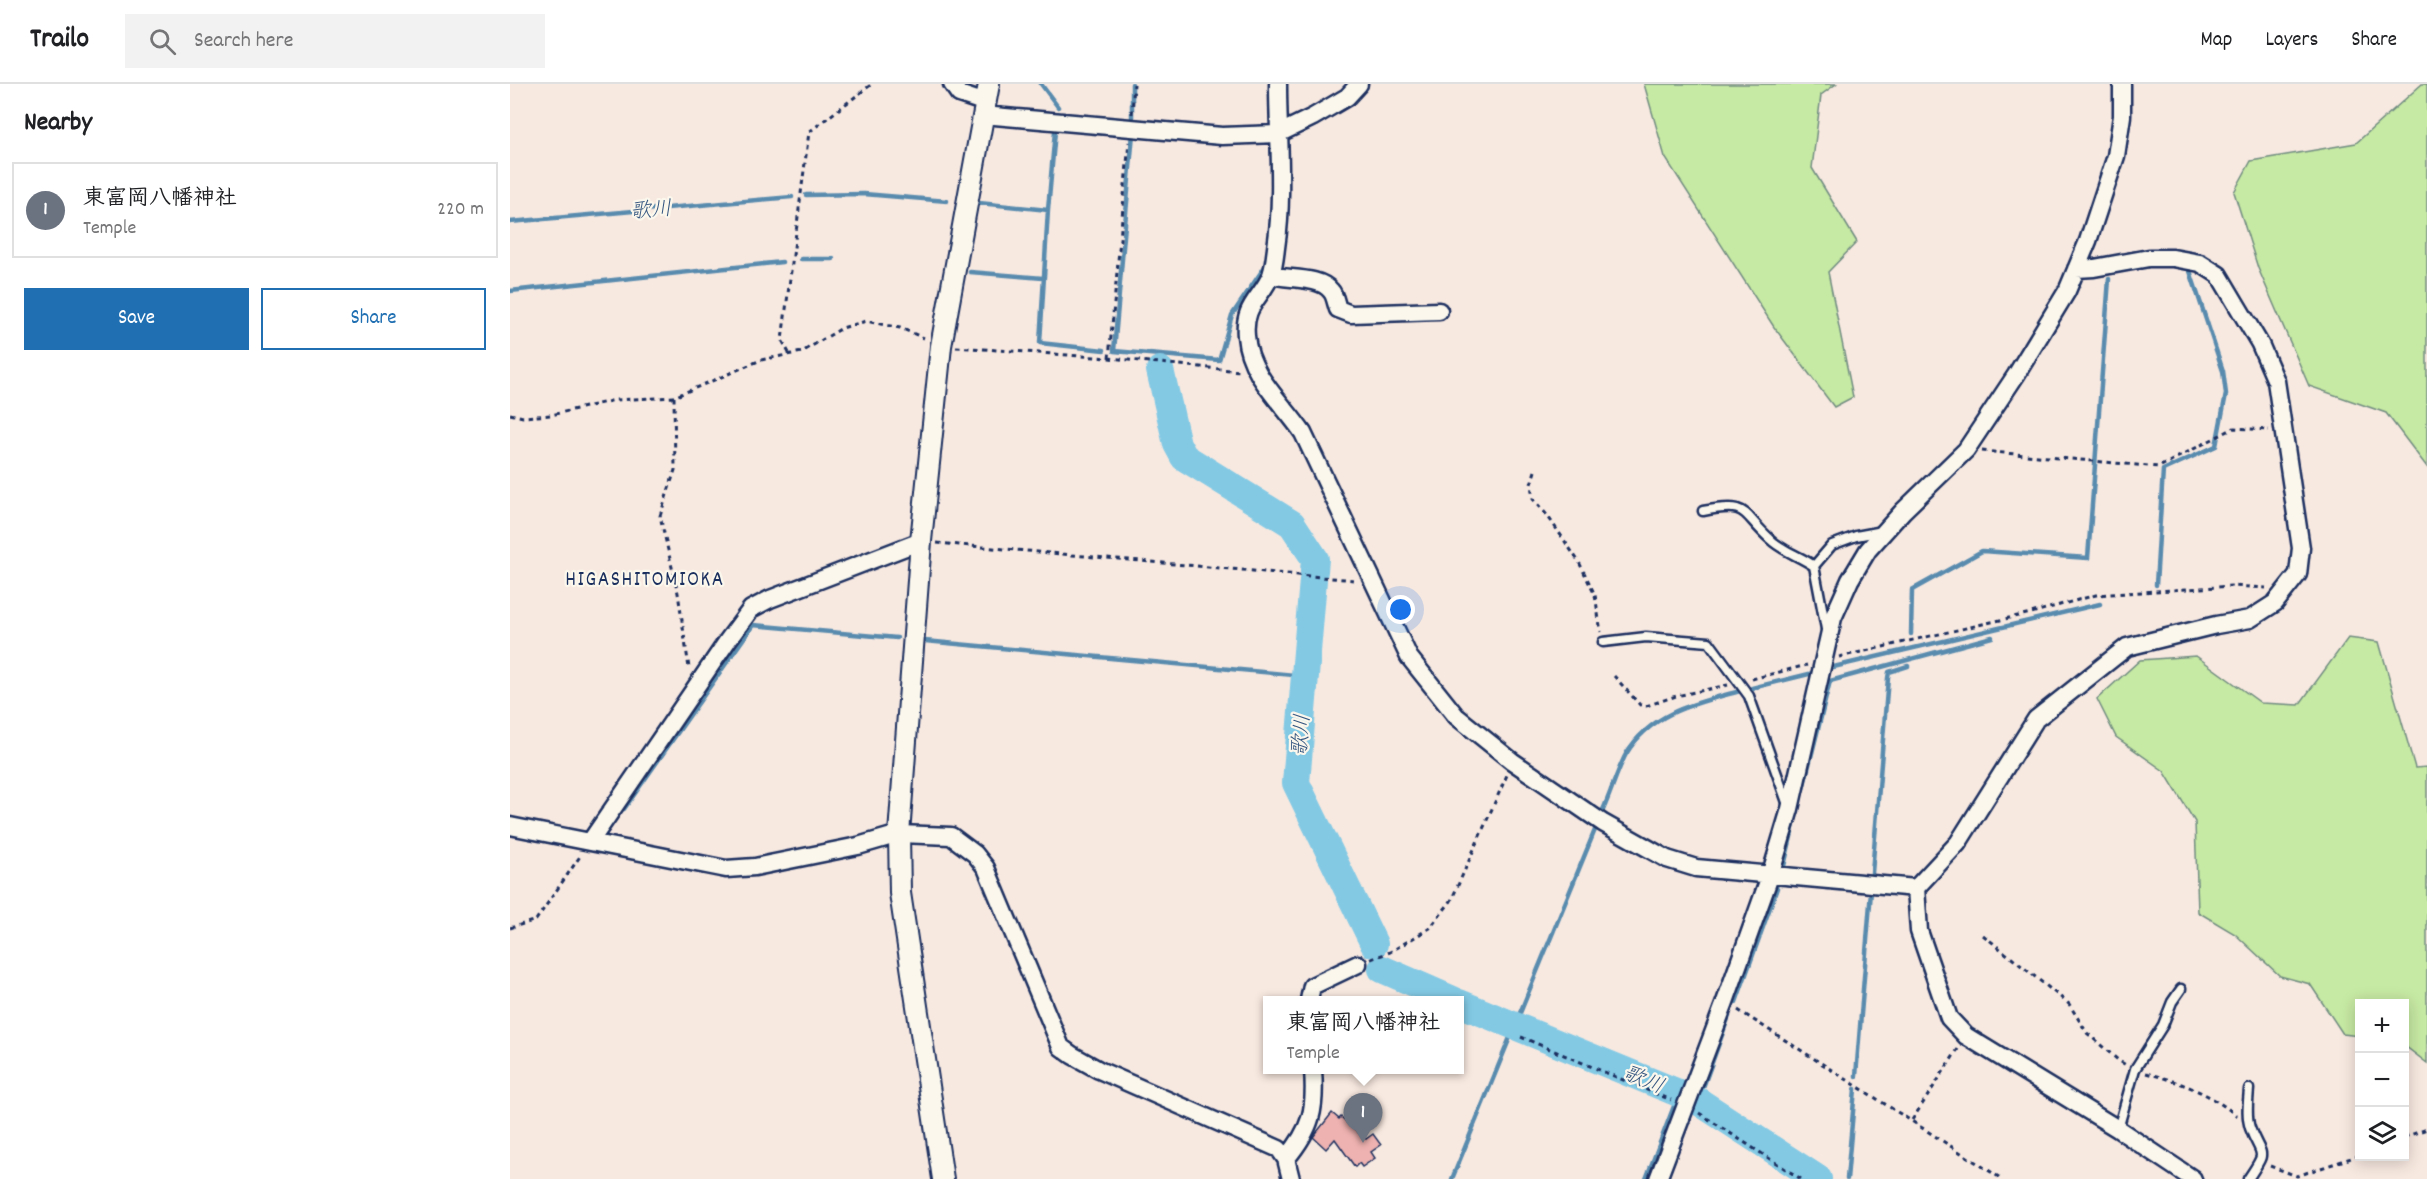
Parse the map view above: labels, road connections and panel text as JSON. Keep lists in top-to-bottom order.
{
  "districts": ["HIGASHITOMIOKA"],
  "water": ["歌川"],
  "page": {
    "header": "Trailo",
    "search": "Search here",
    "nav": ["Map", "Layers", "Share"],
    "heading": "Nearby",
    "list": [
      {
        "mark": "1",
        "name": "東富岡八幡神社",
        "note": "Temple",
        "value": "220 m"
      }
    ],
    "buttons": ["Save", "Share"],
    "popup": ["東富岡八幡神社", "Temple"],
    "map_buttons": ["+", "−"],
    "pins": "1"
  }
}
